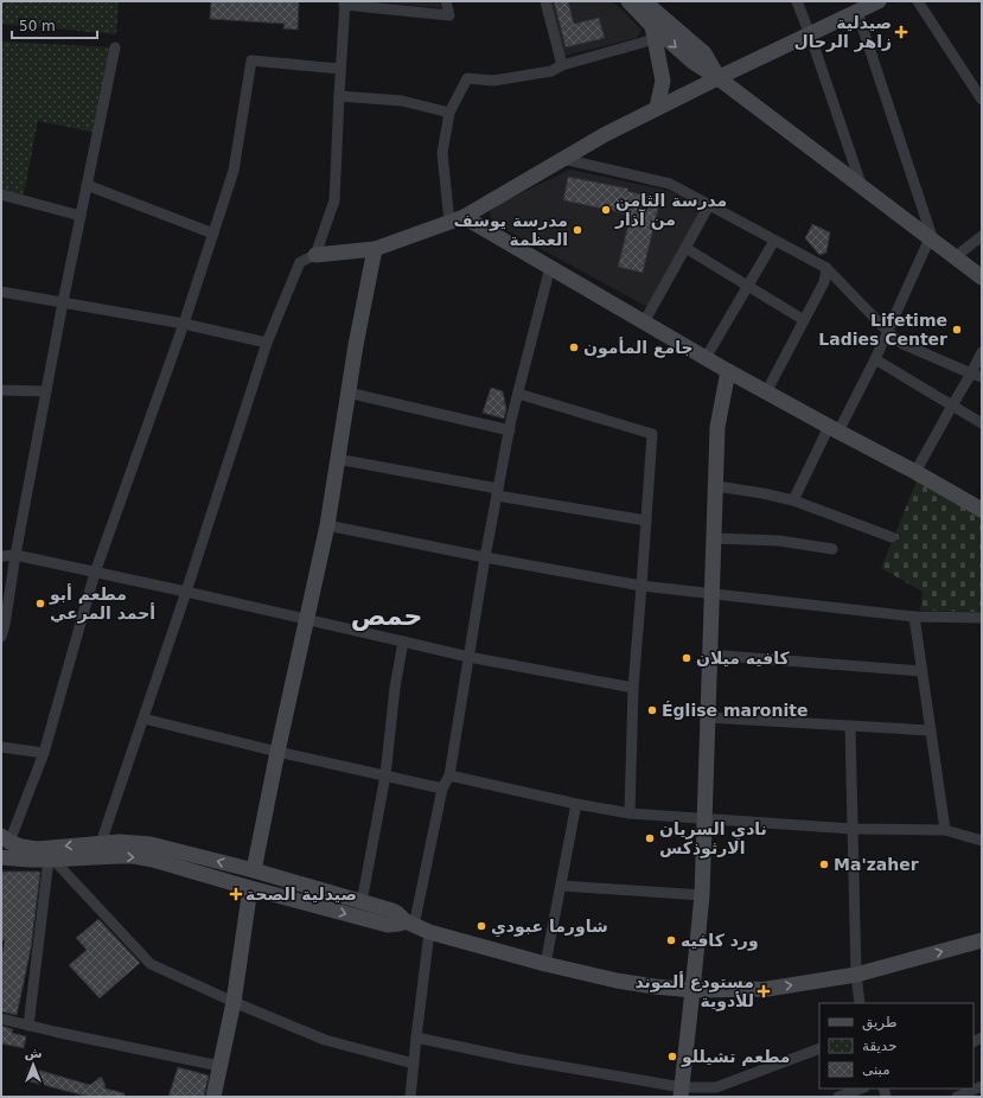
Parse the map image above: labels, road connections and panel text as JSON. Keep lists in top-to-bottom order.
{
  "districts": ["حمص"],
  "places": {
    "health": ["صيدلية زاهر الرحال", "صيدلية الصحة", "مستودع ألموند للأدوية"],
    "other": [
      "مدرسة الثامن من آذار",
      "مدرسة يوسف العظمة",
      "Lifetime Ladies Center",
      "جامع المأمون",
      "مطعم أبو أحمد المرعي",
      "كافيه ميلان",
      "Église maronite",
      "نادي السريان الارثوذكس",
      "Ma'zaher",
      "شاورما عبودي",
      "ورد كافيه",
      "مطعم تشيللو"
    ]
  },
  "legend": ["طريق", "حديقة", "مبنى"],
  "scale_bar": "50 m",
  "north": "top"
}
